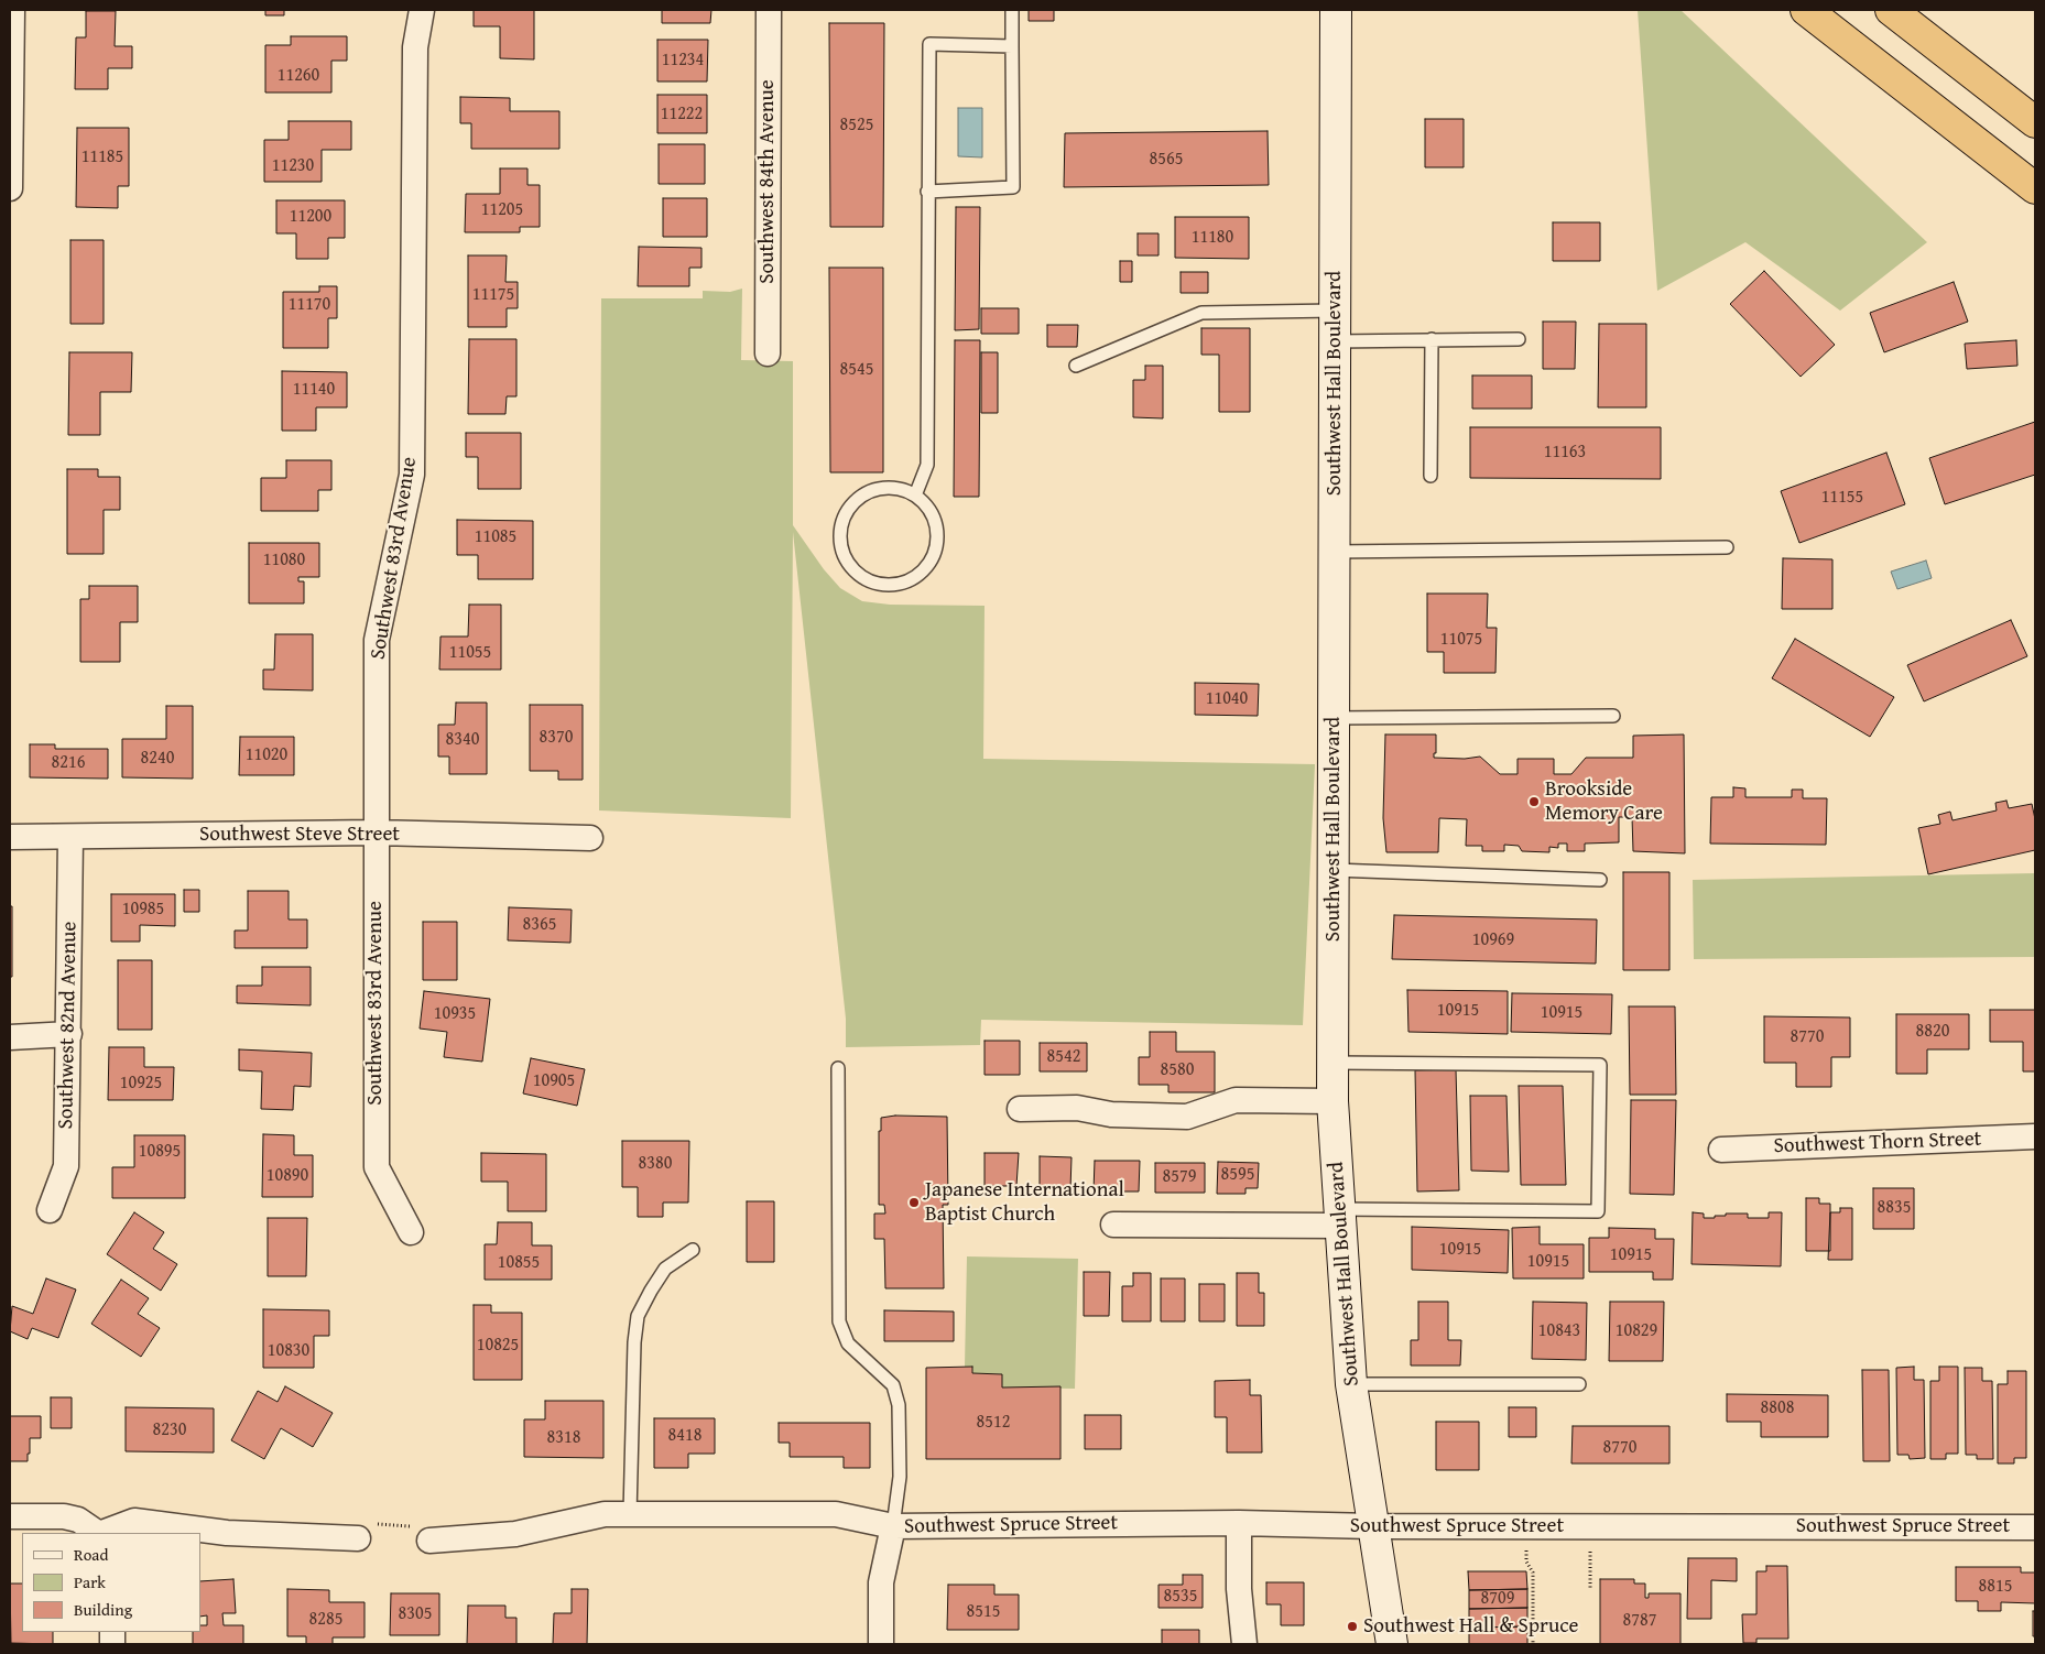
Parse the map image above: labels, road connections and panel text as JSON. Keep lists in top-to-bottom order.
{
  "streets": {
    "main road": ["Southwest Hall Boulevard"],
    "street": [
      "Southwest 84th Avenue",
      "Southwest 83rd Avenue",
      "Southwest Steve Street",
      "Southwest 82nd Avenue",
      "Southwest Thorn Street",
      "Southwest Spruce Street"
    ]
  },
  "crossings": [
    ["Southwest Hall Boulevard", "Southwest Spruce Street"],
    ["Southwest 83rd Avenue", "Southwest Steve Street"],
    ["Southwest Steve Street", "Southwest 82nd Avenue"]
  ],
  "places": ["Brookside Memory Care", "Japanese International Baptist Church", "Southwest Hall & Spruce"],
  "house_numbers": [
    "11234",
    "11260",
    "11222",
    "8525",
    "11185",
    "8565",
    "11230",
    "11205",
    "11200",
    "11180",
    "11175",
    "11170",
    "8545",
    "11140",
    "11163",
    "11155",
    "11085",
    "11080",
    "11075",
    "11055",
    "11040",
    "8370",
    "8340",
    "11020",
    "8240",
    "8216",
    "10985",
    "8365",
    "10969",
    "10915",
    "10915",
    "10935",
    "8820",
    "8770",
    "8542",
    "8580",
    "10905",
    "10925",
    "10895",
    "8380",
    "8595",
    "10890",
    "8579",
    "8835",
    "10915",
    "10915",
    "10915",
    "10855",
    "10843",
    "10829",
    "10825",
    "10830",
    "8808",
    "8512",
    "8230",
    "8418",
    "8318",
    "8770",
    "8815",
    "8535",
    "8709",
    "8515",
    "8305",
    "8285",
    "8787"
  ],
  "legend": ["Road", "Park", "Building"]
}
